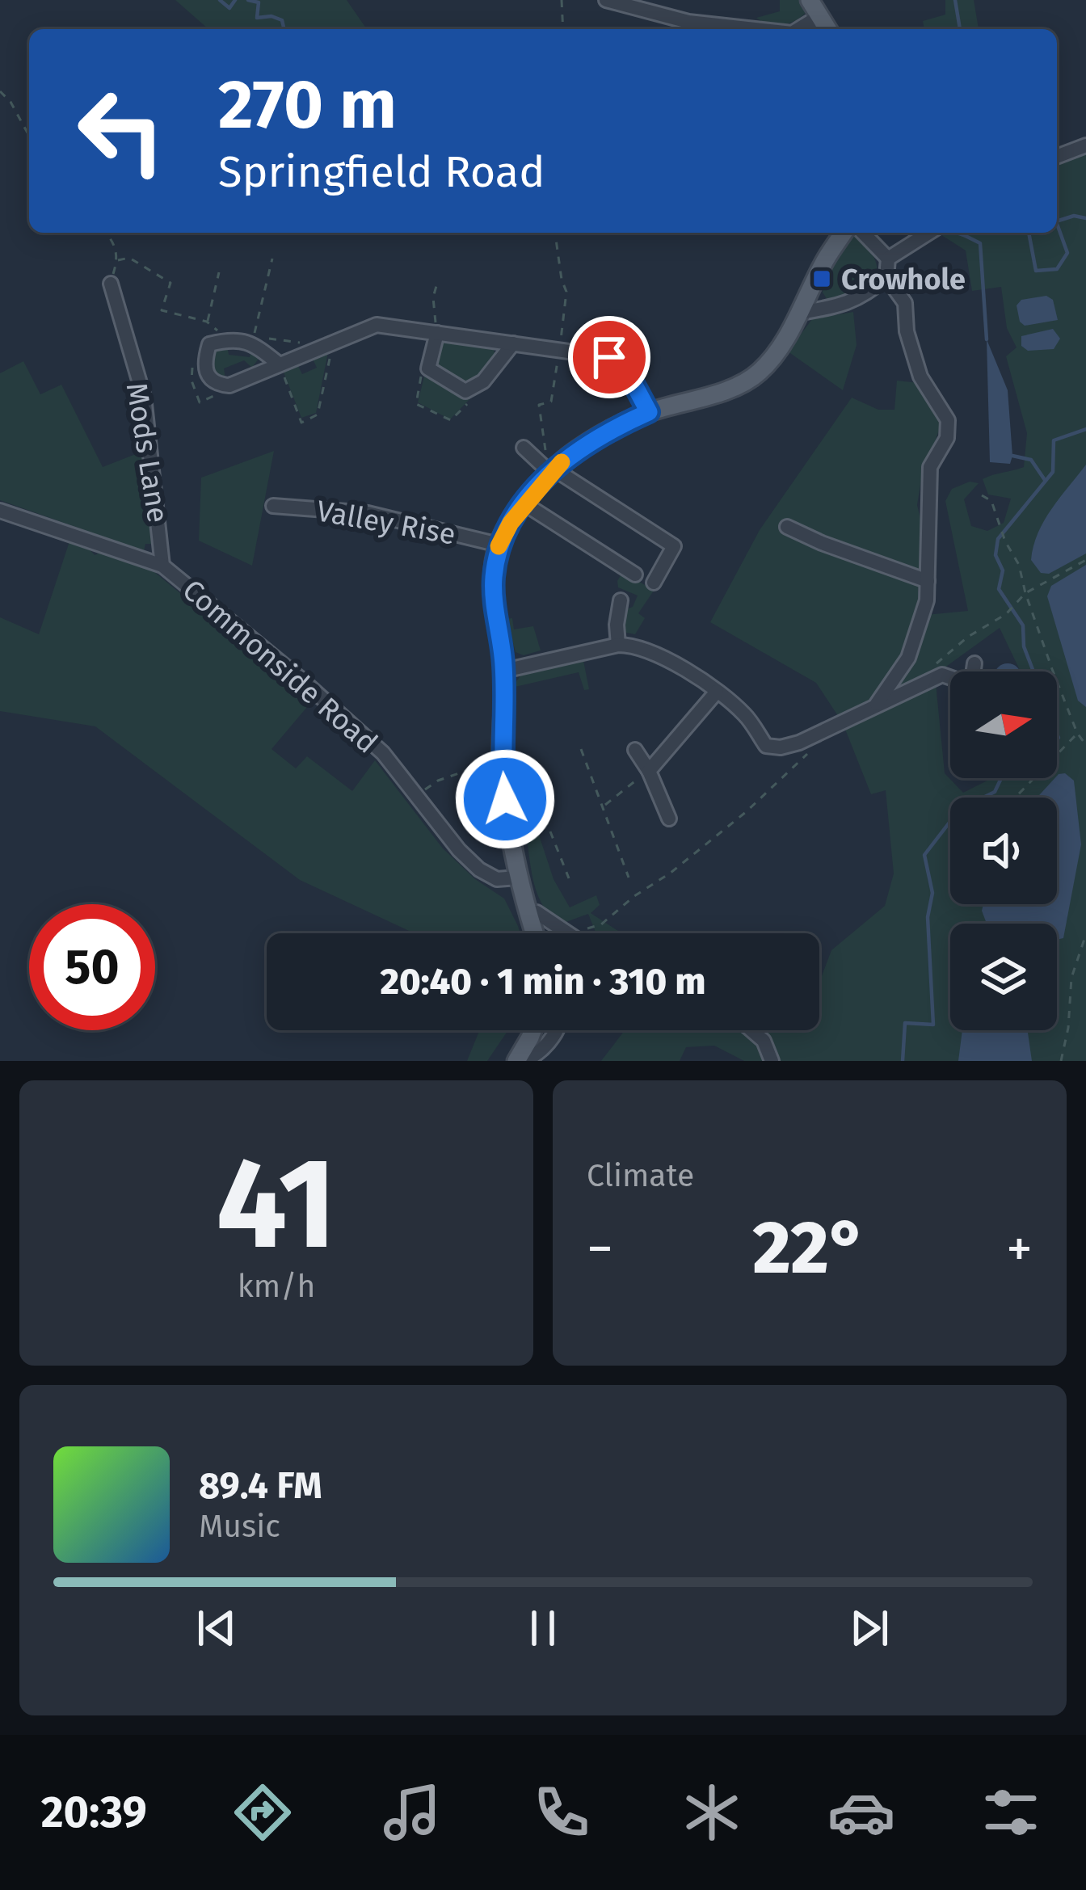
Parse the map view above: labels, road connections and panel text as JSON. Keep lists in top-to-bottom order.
{
  "streets": {
    "street": ["Mods Lane", "Valley Rise", "Commonside Road"]
  },
  "crossings": [
    ["Mods Lane", "Commonside Road"]
  ],
  "places": {
    "transit": ["Crowhole"]
  },
  "north": "right",
  "page": {
    "turn": ["270 m", "Springfield Road"],
    "limit": "50",
    "trip": "20:40 · 1 min · 310 m",
    "tile": [
      ["41", "km/h"],
      "Climate"
    ],
    "heat": ["−", "22°", "+"],
    "song": ["89.4 FM", "Music"],
    "tabs": "20:39"
  }
}
